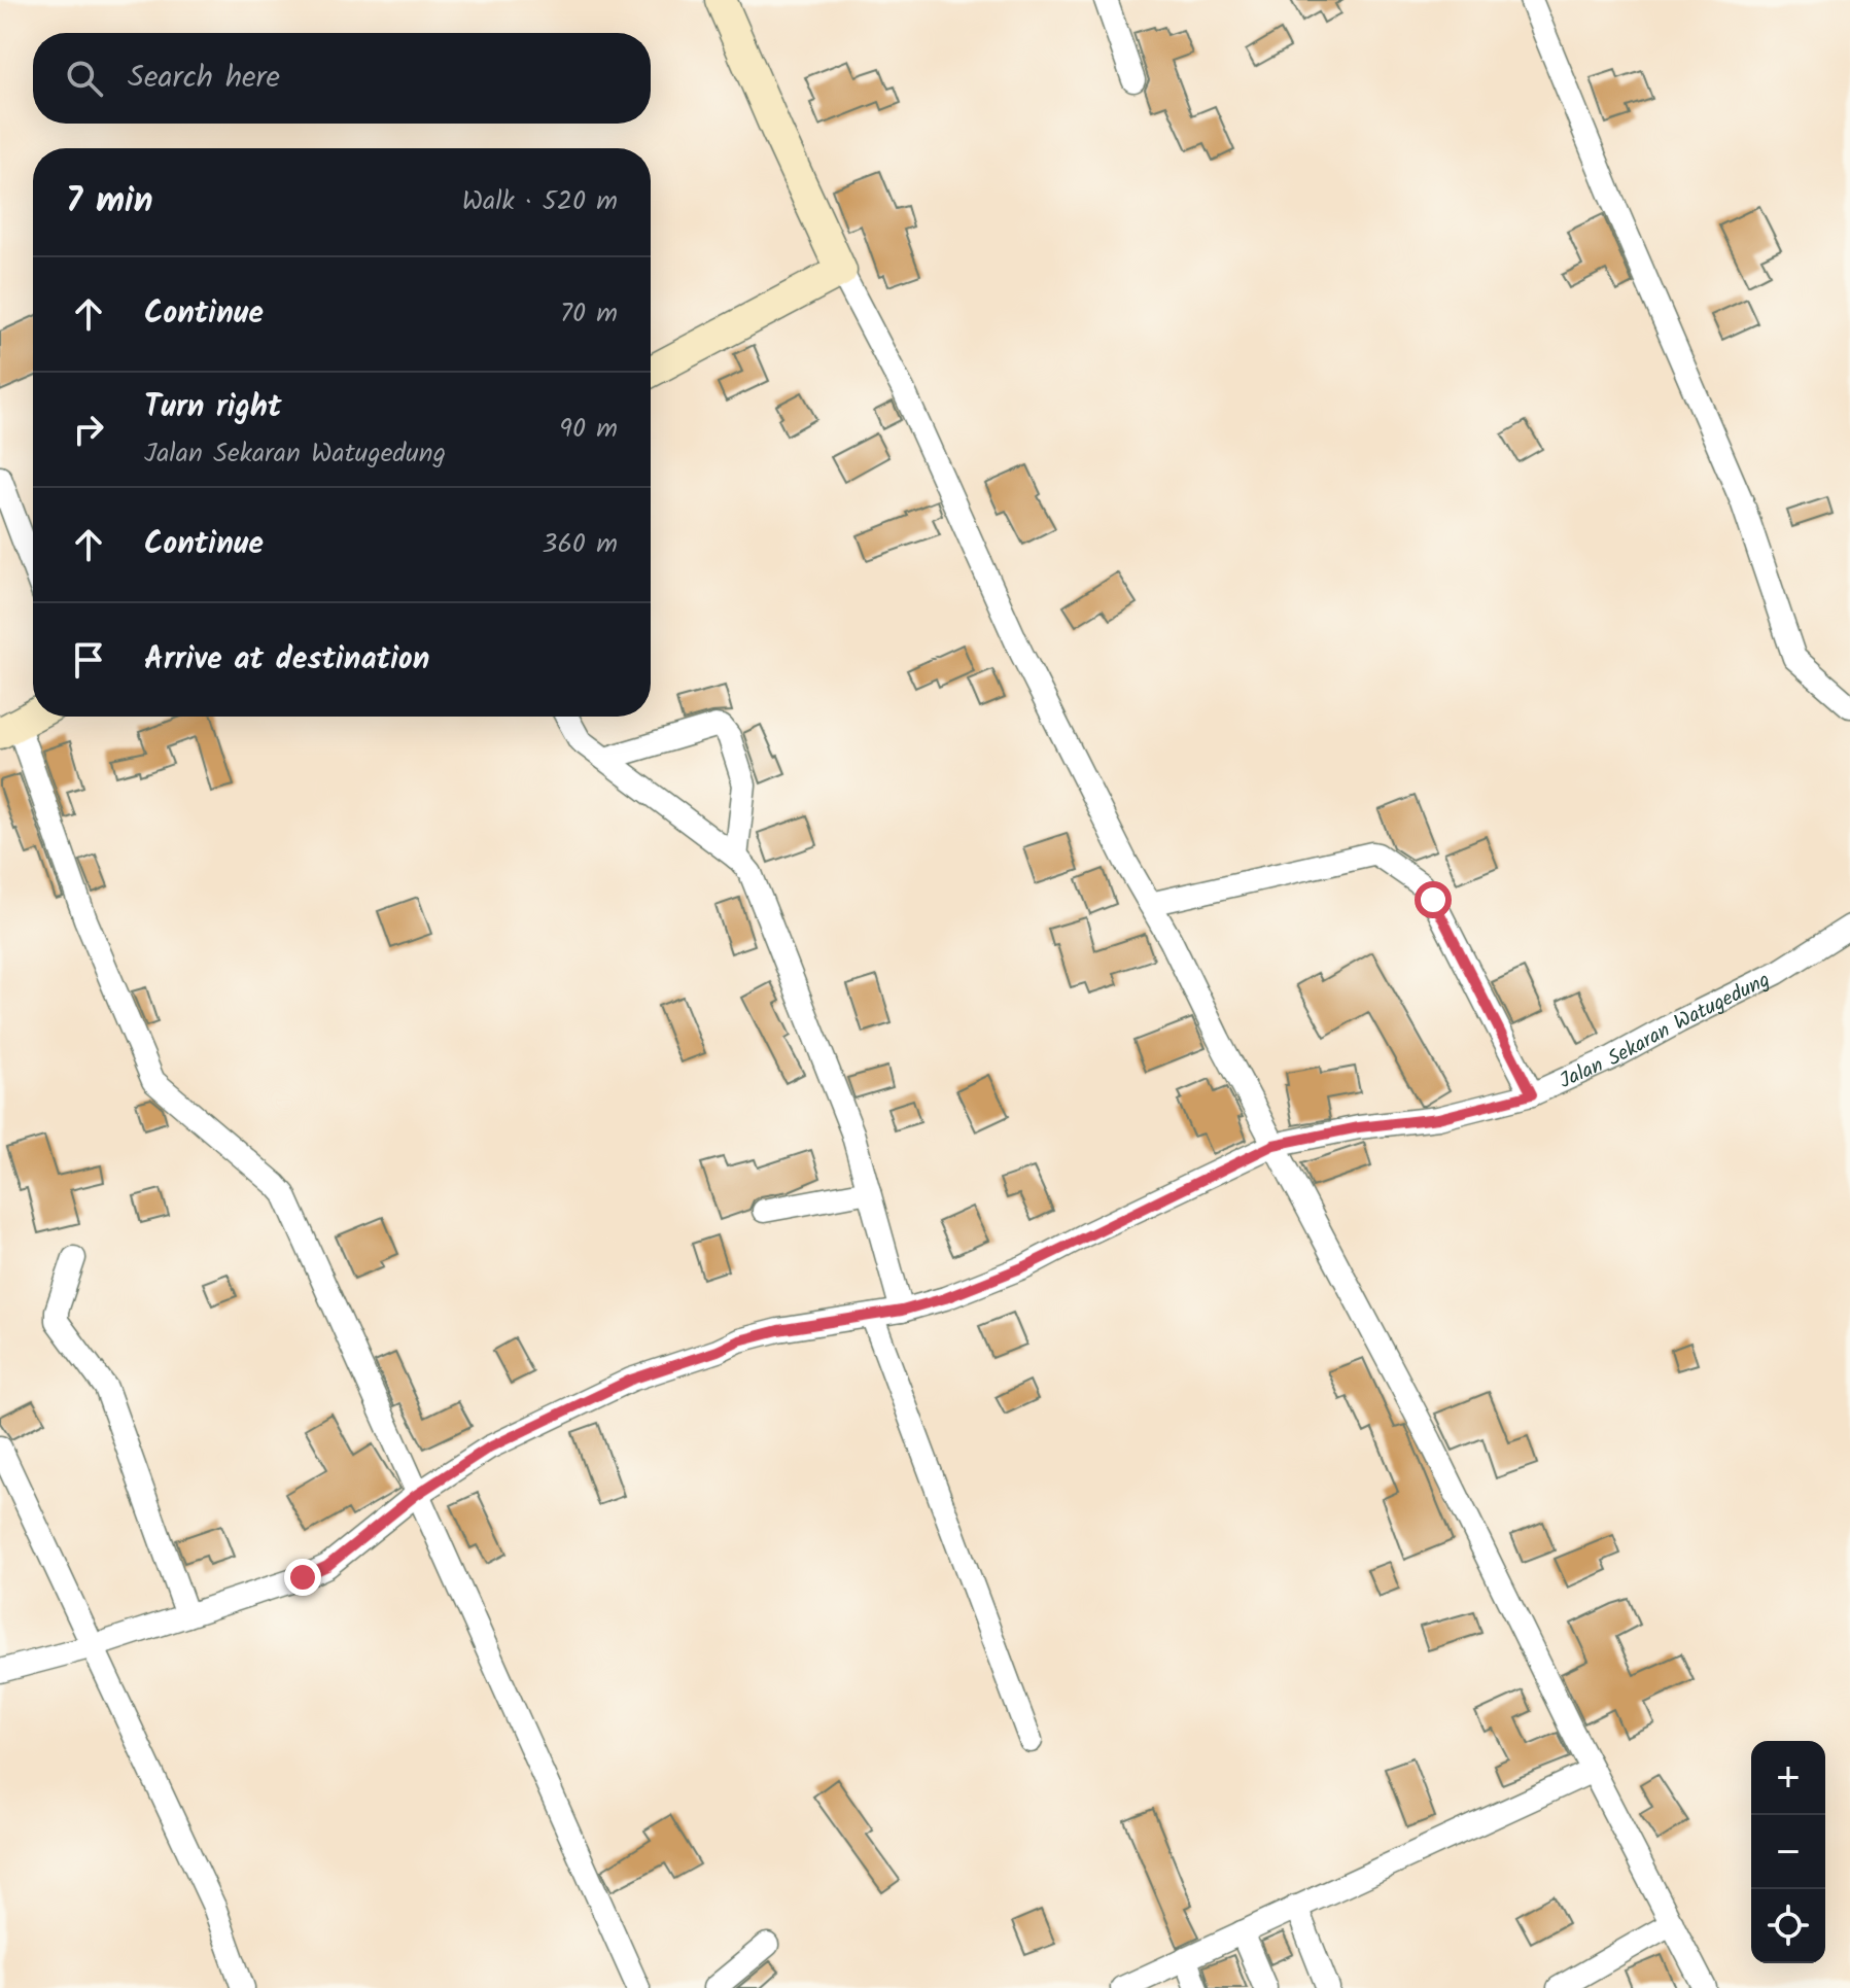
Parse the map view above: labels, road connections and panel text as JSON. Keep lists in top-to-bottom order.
{
  "streets": {
    "street": ["Jalan Sekaran Watugedung"]
  },
  "page": {
    "search": "Search here",
    "heading": ["7 min", "Walk · 520 m"],
    "list": [
      ["Continue", "70 m"],
      ["Turn right", "Jalan Sekaran Watugedung", "90 m"],
      ["Continue", "360 m"],
      "Arrive at destination"
    ],
    "map_buttons": ["+", "−"]
  }
}
